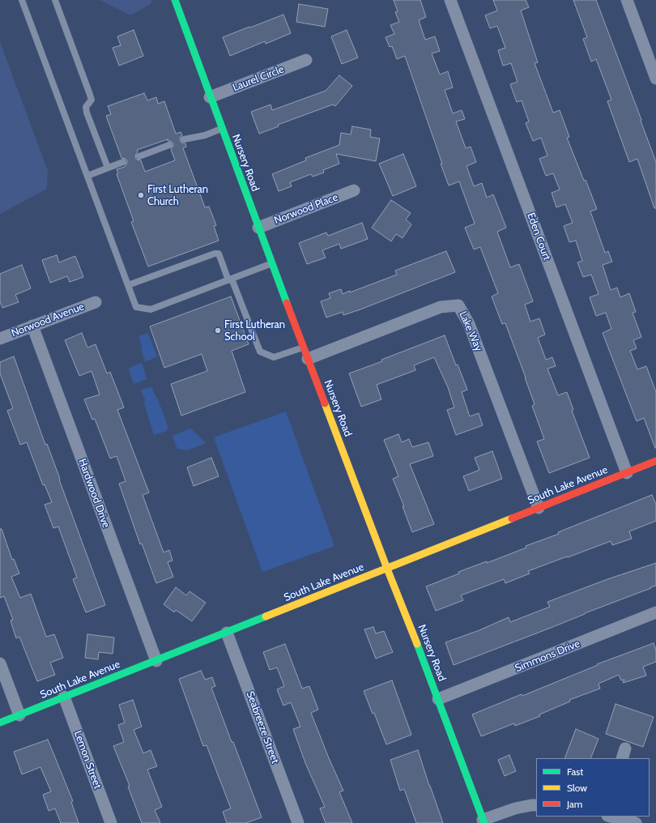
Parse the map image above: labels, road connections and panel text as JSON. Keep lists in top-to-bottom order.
{
  "streets": {
    "street": [
      "Laurel Circle",
      "Nursery Road",
      "Norwood Place",
      "Eden Court",
      "Norwood Avenue",
      "Lake Way",
      "South Lake Avenue",
      "Hardwood Drive",
      "Simmons Drive",
      "Seabreeze Street",
      "Lemon Street"
    ]
  },
  "crossings": [
    ["Laurel Circle", "Nursery Road"],
    ["Nursery Road", "Norwood Place"],
    ["Nursery Road", "Lake Way"],
    ["Nursery Road", "South Lake Avenue"],
    ["Nursery Road", "Simmons Drive"],
    ["Eden Court", "South Lake Avenue"],
    ["Norwood Avenue", "Hardwood Drive"],
    ["Lake Way", "South Lake Avenue"],
    ["South Lake Avenue", "Hardwood Drive"],
    ["South Lake Avenue", "Seabreeze Street"],
    ["South Lake Avenue", "Lemon Street"]
  ],
  "places": ["First Lutheran Church", "First Lutheran School"],
  "legend": ["Fast", "Slow", "Jam"]
}
